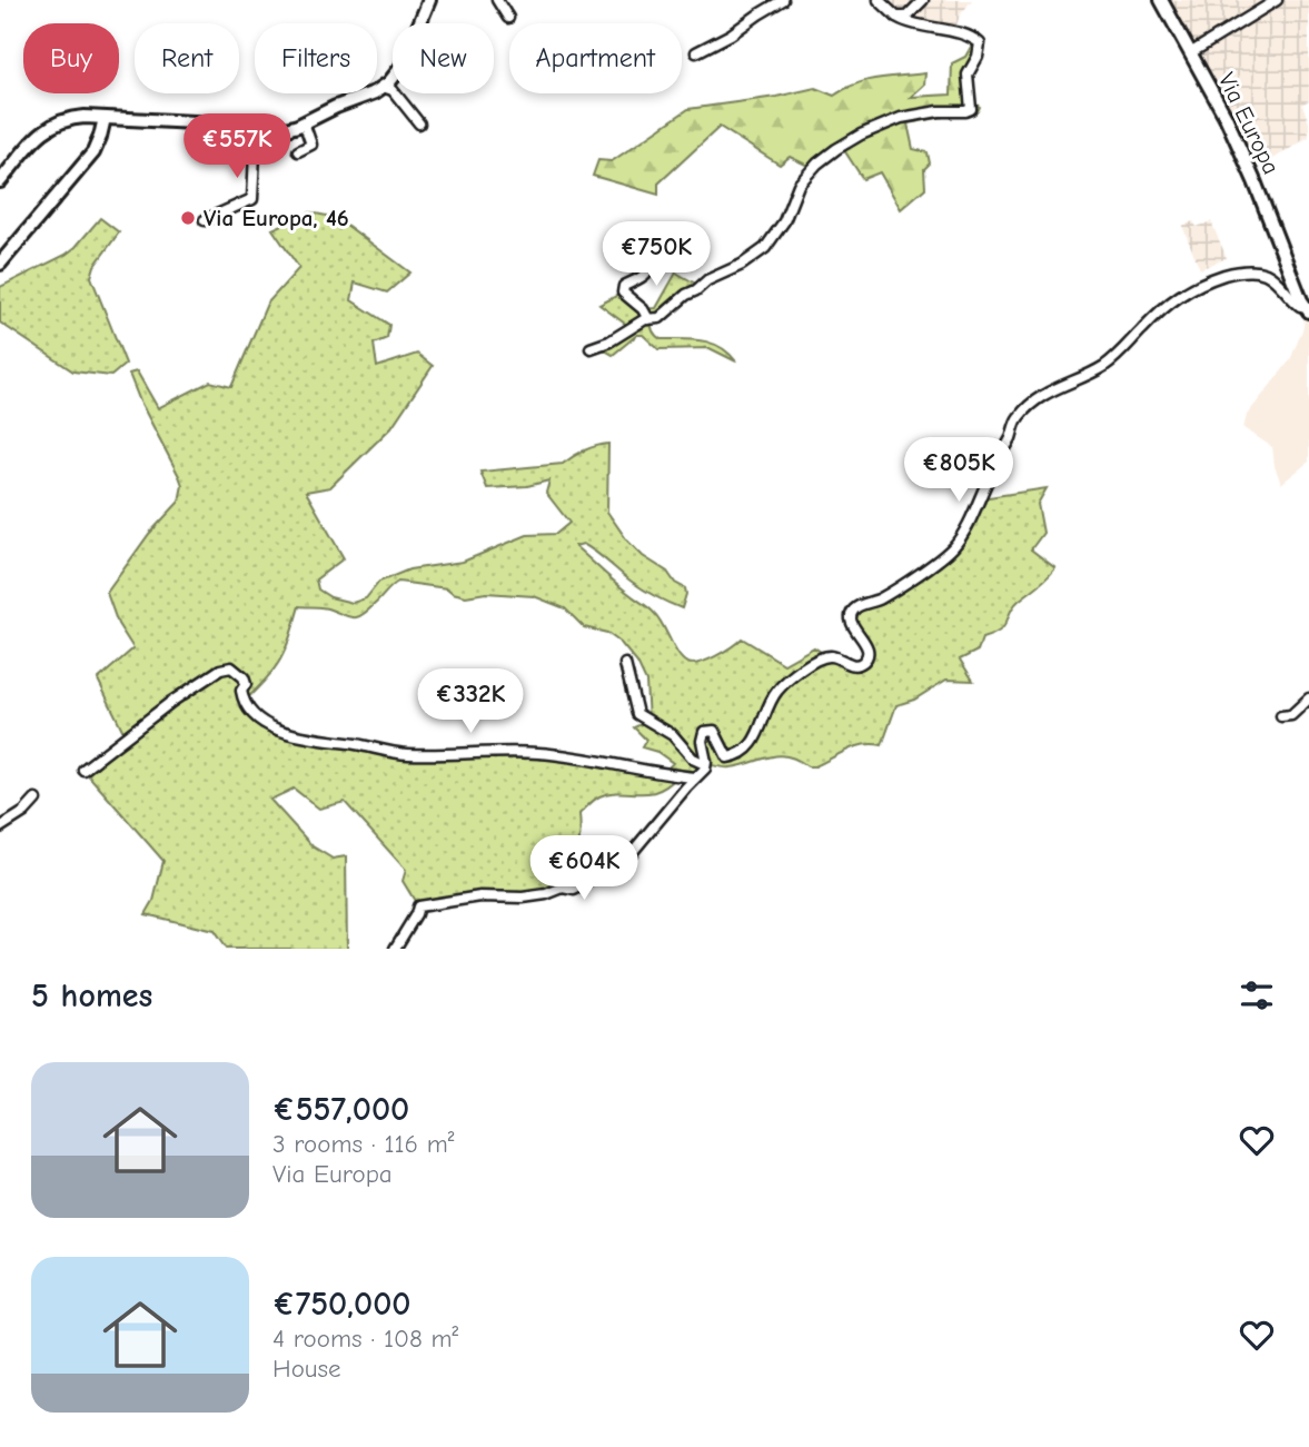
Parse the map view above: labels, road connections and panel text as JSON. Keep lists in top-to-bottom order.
{
  "streets": {
    "main road": ["Via Europa"]
  },
  "places": ["Via Europa, 46"],
  "page": {
    "chip": [
      "Buy",
      "Rent",
      "Filters",
      "New",
      "Apartment"
    ],
    "price": [
      "€557K",
      "€750K",
      "€805K",
      "€332K",
      "€604K"
    ],
    "heading": "5 homes",
    "list": [
      {
        "name": "€557,000",
        "note": "3 rooms · 116 m² · Via Europa"
      },
      {
        "name": "€750,000",
        "note": "4 rooms · 108 m² · House"
      }
    ]
  }
}
